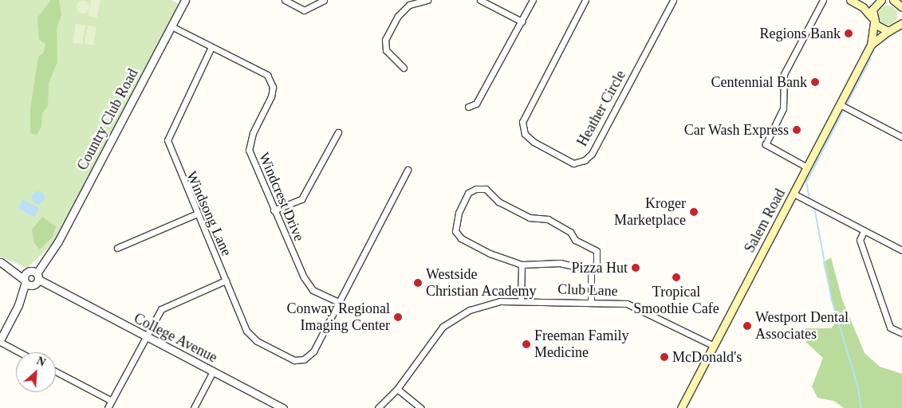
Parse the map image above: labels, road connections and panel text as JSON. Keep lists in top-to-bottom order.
{
  "streets": {
    "main road": ["Salem Road"],
    "street": [
      "Heather Circle",
      "Country Club Road",
      "Windcrest Drive",
      "Windsong Lane",
      "Club Lane",
      "College Avenue"
    ]
  },
  "crossings": [
    ["Country Club Road", "Windcrest Drive"],
    ["Country Club Road", "College Avenue"],
    ["Windcrest Drive", "Windsong Lane"],
    ["Salem Road", "Club Lane"]
  ],
  "places": [
    "Regions Bank",
    "Centennial Bank",
    "Car Wash Express",
    "Kroger Marketplace",
    "Pizza Hut",
    "Tropical Smoothie Cafe",
    "Westside Christian Academy",
    "Conway Regional Imaging Center",
    "Westport Dental Associates",
    "Freeman Family Medicine",
    "McDonald's"
  ],
  "north": "top right"
}
